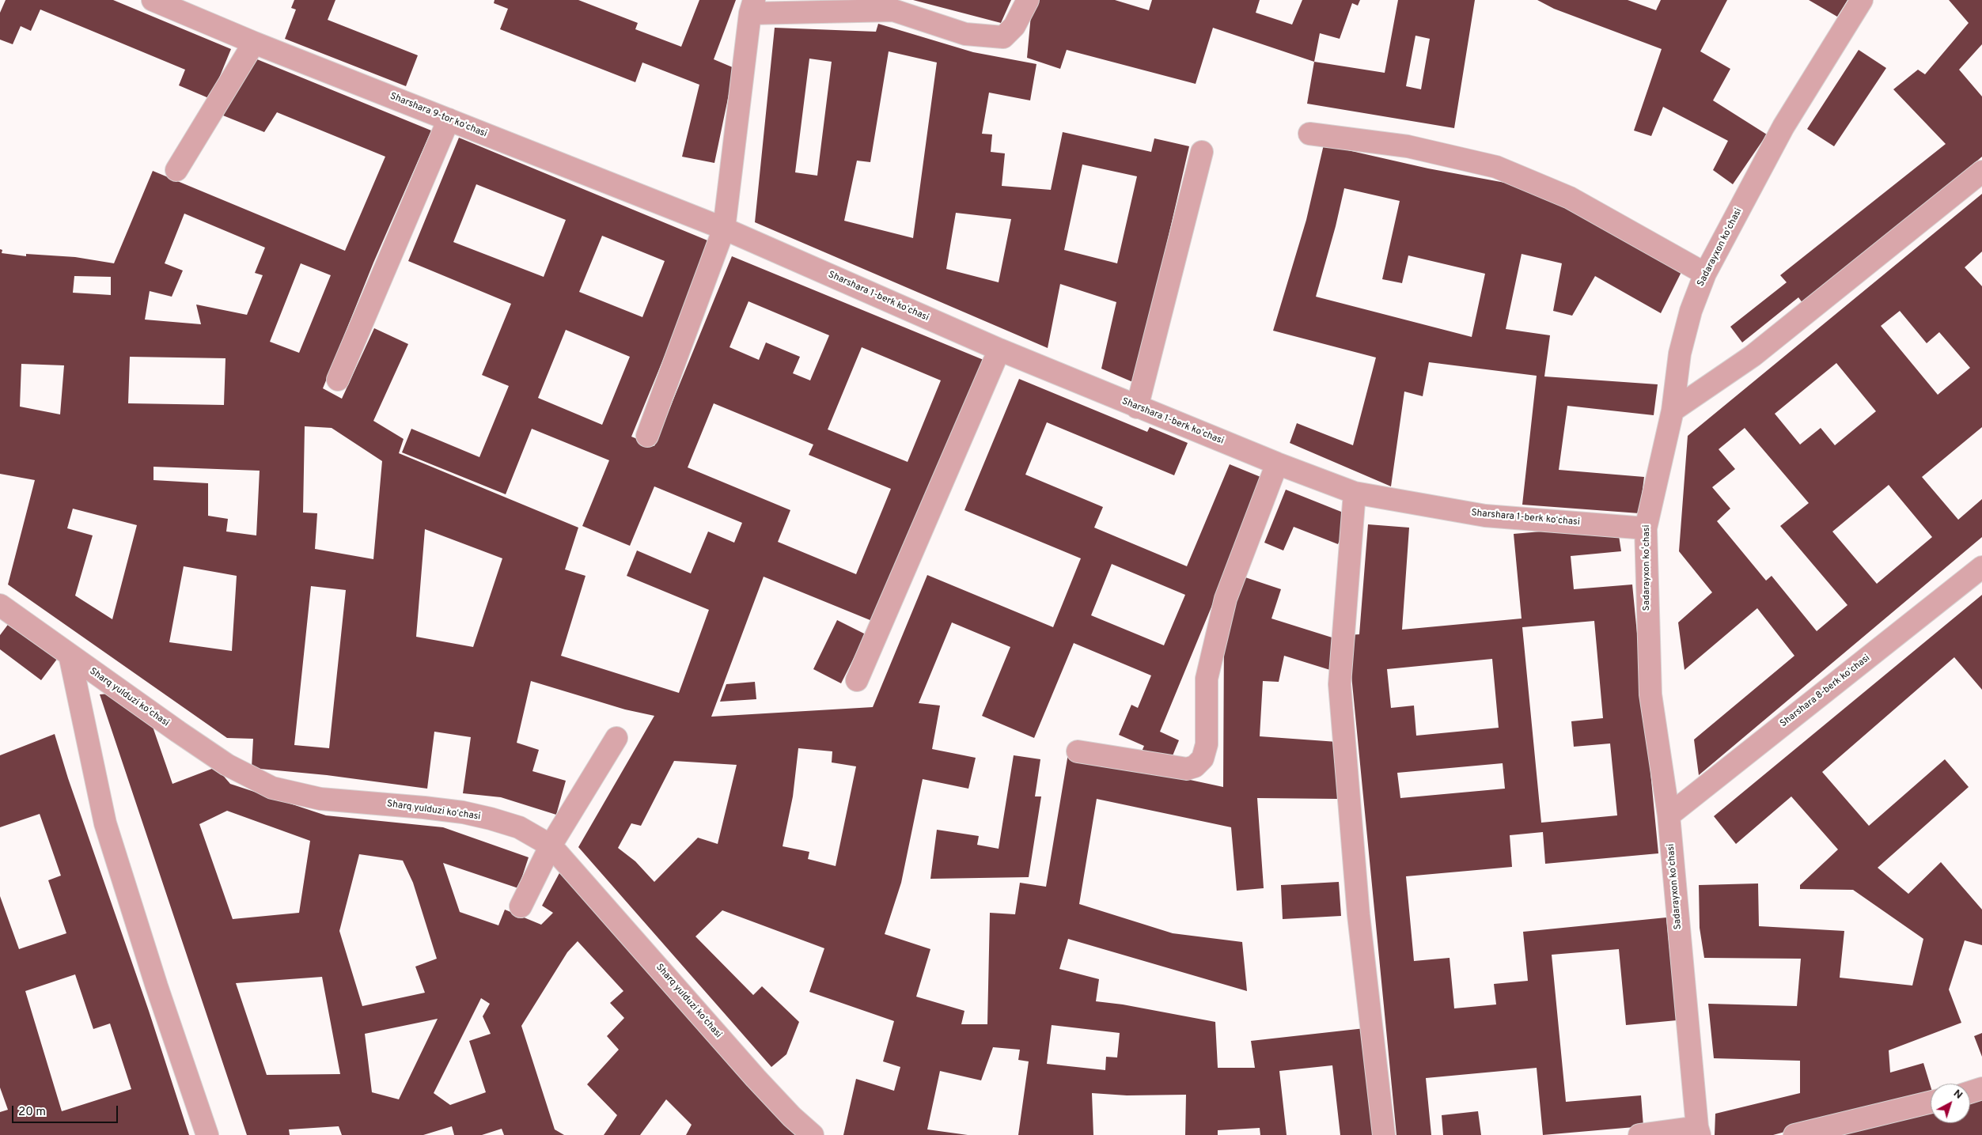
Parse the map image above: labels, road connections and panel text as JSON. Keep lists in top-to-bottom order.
{
  "streets": {
    "street": [
      "Sharshara 9-tor koʻchasi",
      "Sadarayxon koʻchasi",
      "Sharshara 1-berk koʻchasi",
      "Sharshara 8-berk koʻchasi",
      "Sharq yulduzi koʻchasi"
    ]
  },
  "crossings": [
    ["Sharshara 9-tor koʻchasi", "Sharshara 1-berk koʻchasi"],
    ["Sadarayxon koʻchasi", "Sharshara 1-berk koʻchasi"],
    ["Sadarayxon koʻchasi", "Sharshara 8-berk koʻchasi"]
  ],
  "scale_bar": "20 m",
  "north": "top right"
}
